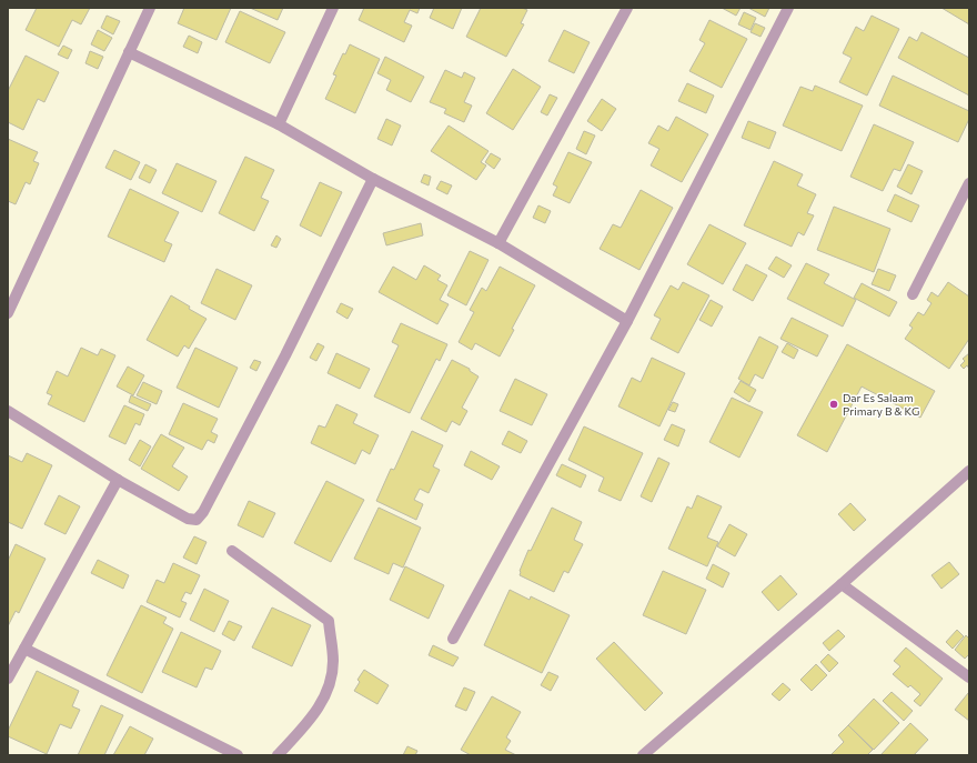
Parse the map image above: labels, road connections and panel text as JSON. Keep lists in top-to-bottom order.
{
  "places": ["Dar Es Salaam Primary B & KG"]
}
